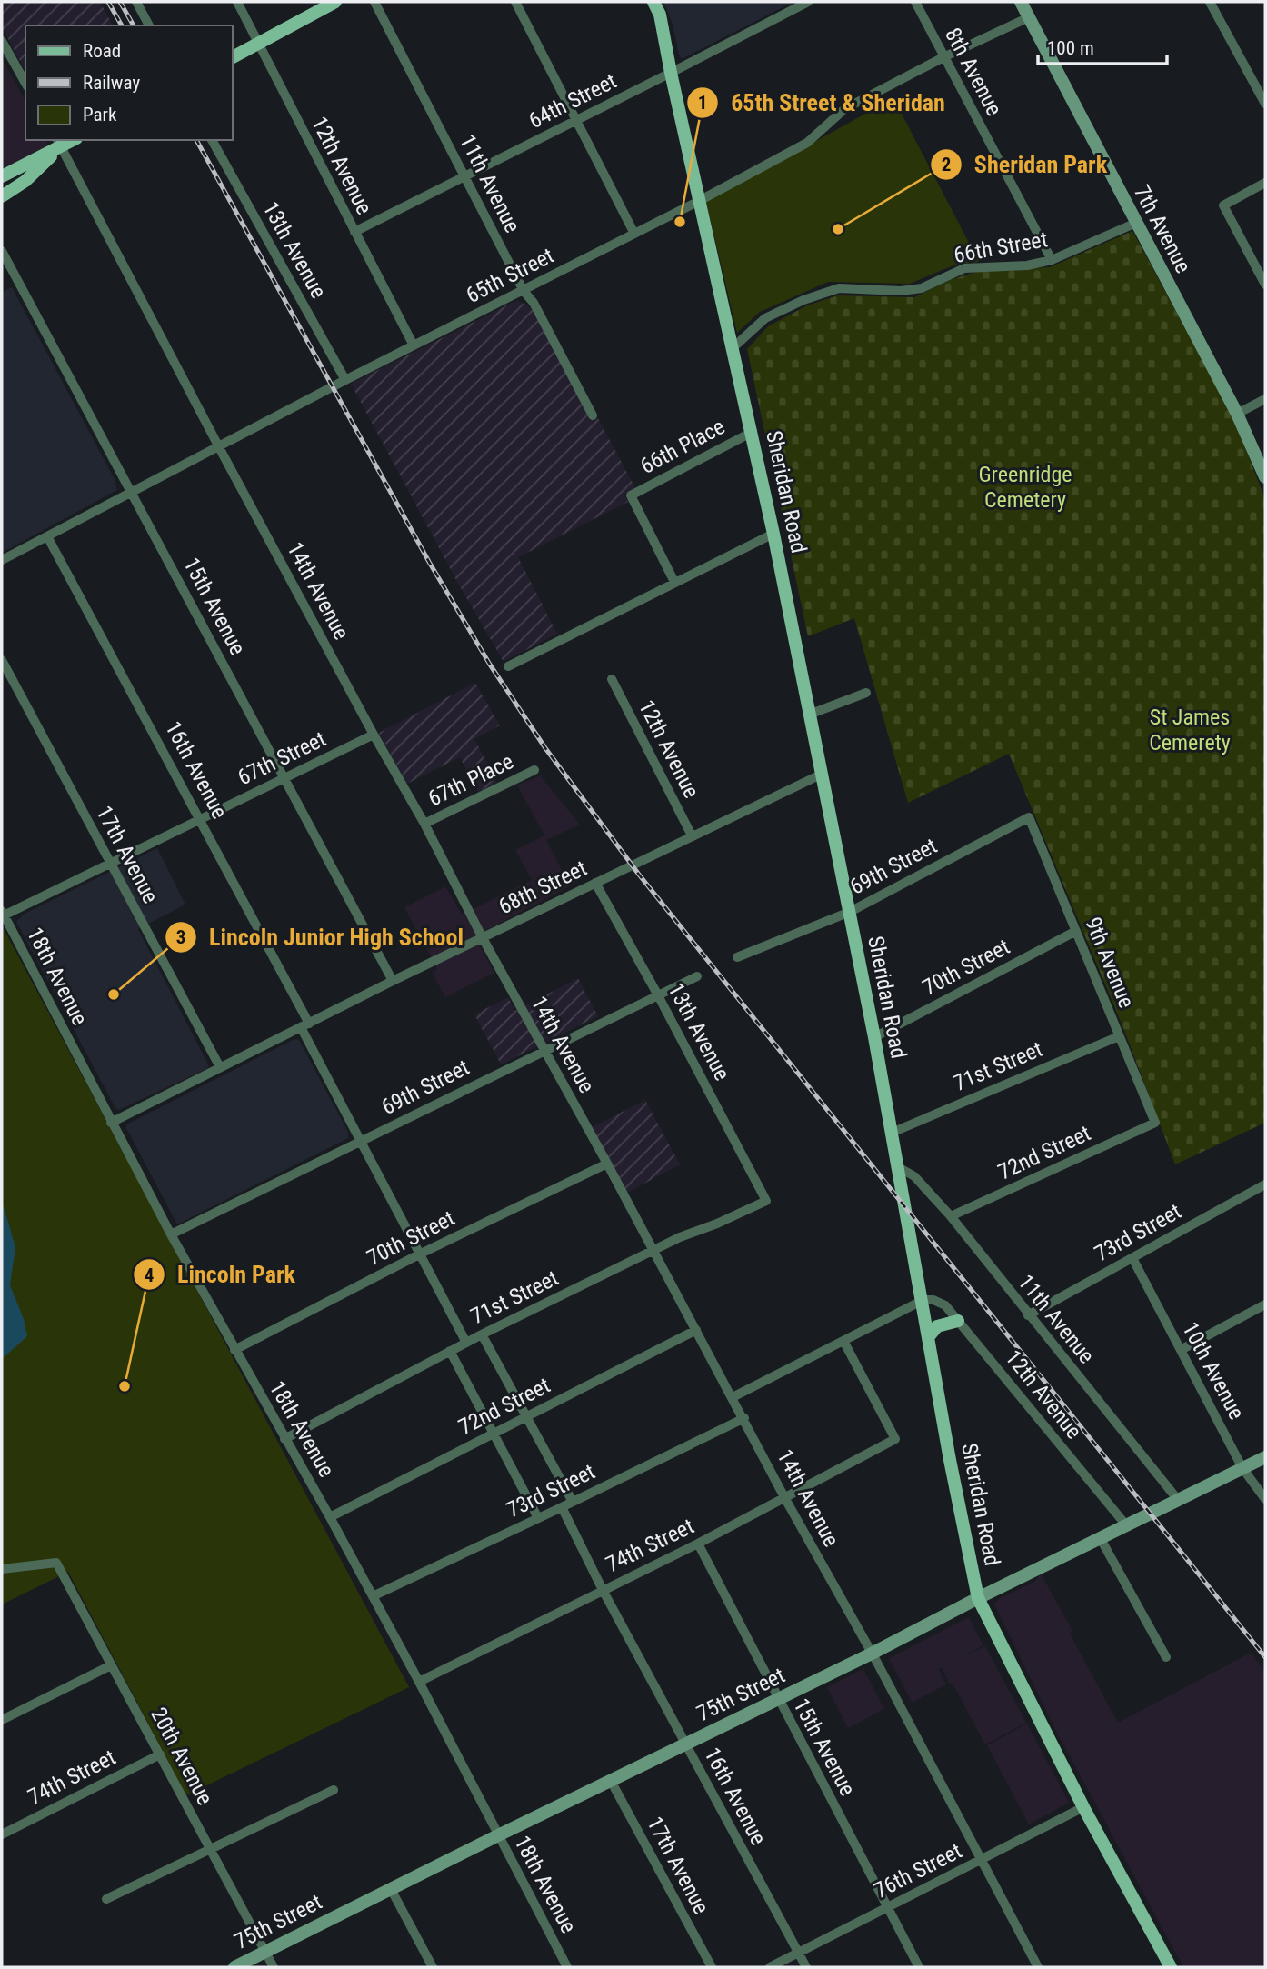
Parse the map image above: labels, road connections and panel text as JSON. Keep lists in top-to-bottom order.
{
  "streets": {
    "main road": ["Sheridan Road"],
    "street": [
      "8th Avenue",
      "64th Street",
      "12th Avenue",
      "11th Avenue",
      "7th Avenue",
      "66th Street",
      "13th Avenue",
      "65th Street",
      "66th Place",
      "14th Avenue",
      "15th Avenue",
      "67th Street",
      "16th Avenue",
      "67th Place",
      "17th Avenue",
      "69th Street",
      "68th Street",
      "9th Avenue",
      "70th Street",
      "18th Avenue",
      "71st Street",
      "72nd Street",
      "73rd Street",
      "10th Avenue",
      "74th Street",
      "75th Street",
      "20th Avenue",
      "76th Street"
    ]
  },
  "crossings": [
    ["8th Avenue", "66th Street"],
    ["8th Avenue", "65th Street"],
    ["64th Street", "12th Avenue"],
    ["64th Street", "11th Avenue"],
    ["64th Street", "Sheridan Road"],
    ["12th Avenue", "65th Street"],
    ["12th Avenue", "Sheridan Road"],
    ["12th Avenue", "68th Street"],
    ["12th Avenue", "75th Street"],
    ["11th Avenue", "65th Street"],
    ["11th Avenue", "Sheridan Road"],
    ["11th Avenue", "72nd Street"],
    ["11th Avenue", "73rd Street"],
    ["11th Avenue", "75th Street"],
    ["7th Avenue", "66th Street"],
    ["7th Avenue", "65th Street"],
    ["66th Street", "Sheridan Road"],
    ["13th Avenue", "65th Street"],
    ["13th Avenue", "69th Street"],
    ["13th Avenue", "68th Street"],
    ["13th Avenue", "71st Street"],
    ["65th Street", "Sheridan Road"],
    ["65th Street", "14th Avenue"],
    ["65th Street", "15th Avenue"],
    ["65th Street", "16th Avenue"],
    ["66th Place", "Sheridan Road"],
    ["Sheridan Road", "69th Street"],
    ["Sheridan Road", "68th Street"],
    ["Sheridan Road", "70th Street"],
    ["Sheridan Road", "71st Street"],
    ["Sheridan Road", "75th Street"],
    ["Sheridan Road", "76th Street"],
    ["14th Avenue", "67th Street"],
    ["14th Avenue", "67th Place"],
    ["14th Avenue", "69th Street"],
    ["14th Avenue", "68th Street"],
    ["14th Avenue", "70th Street"],
    ["14th Avenue", "71st Street"],
    ["14th Avenue", "72nd Street"],
    ["14th Avenue", "73rd Street"],
    ["14th Avenue", "74th Street"],
    ["14th Avenue", "75th Street"],
    ["14th Avenue", "76th Street"],
    ["15th Avenue", "67th Street"],
    ["15th Avenue", "68th Street"],
    ["15th Avenue", "74th Street"],
    ["15th Avenue", "75th Street"],
    ["15th Avenue", "76th Street"],
    ["67th Street", "16th Avenue"],
    ["67th Street", "17th Avenue"],
    ["67th Street", "18th Avenue"],
    ["16th Avenue", "69th Street"],
    ["16th Avenue", "68th Street"],
    ["16th Avenue", "70th Street"],
    ["16th Avenue", "71st Street"],
    ["16th Avenue", "73rd Street"],
    ["16th Avenue", "74th Street"],
    ["16th Avenue", "75th Street"],
    ["16th Avenue", "76th Street"],
    ["17th Avenue", "68th Street"],
    ["17th Avenue", "75th Street"],
    ["69th Street", "9th Avenue"],
    ["69th Street", "18th Avenue"],
    ["68th Street", "18th Avenue"],
    ["9th Avenue", "70th Street"],
    ["9th Avenue", "71st Street"],
    ["9th Avenue", "72nd Street"],
    ["70th Street", "18th Avenue"],
    ["18th Avenue", "71st Street"],
    ["18th Avenue", "72nd Street"],
    ["18th Avenue", "73rd Street"],
    ["18th Avenue", "74th Street"],
    ["18th Avenue", "75th Street"],
    ["73rd Street", "10th Avenue"],
    ["10th Avenue", "75th Street"],
    ["74th Street", "20th Avenue"],
    ["75th Street", "20th Avenue"]
  ],
  "parks": ["Greenridge Cemetery", "St James Cemerety"],
  "places": [
    "65th Street & Sheridan",
    "Sheridan Park",
    "Lincoln Junior High School",
    "Lincoln Park"
  ],
  "legend": ["Road", "Railway", "Park"],
  "scale_bar": "100 m"
}
